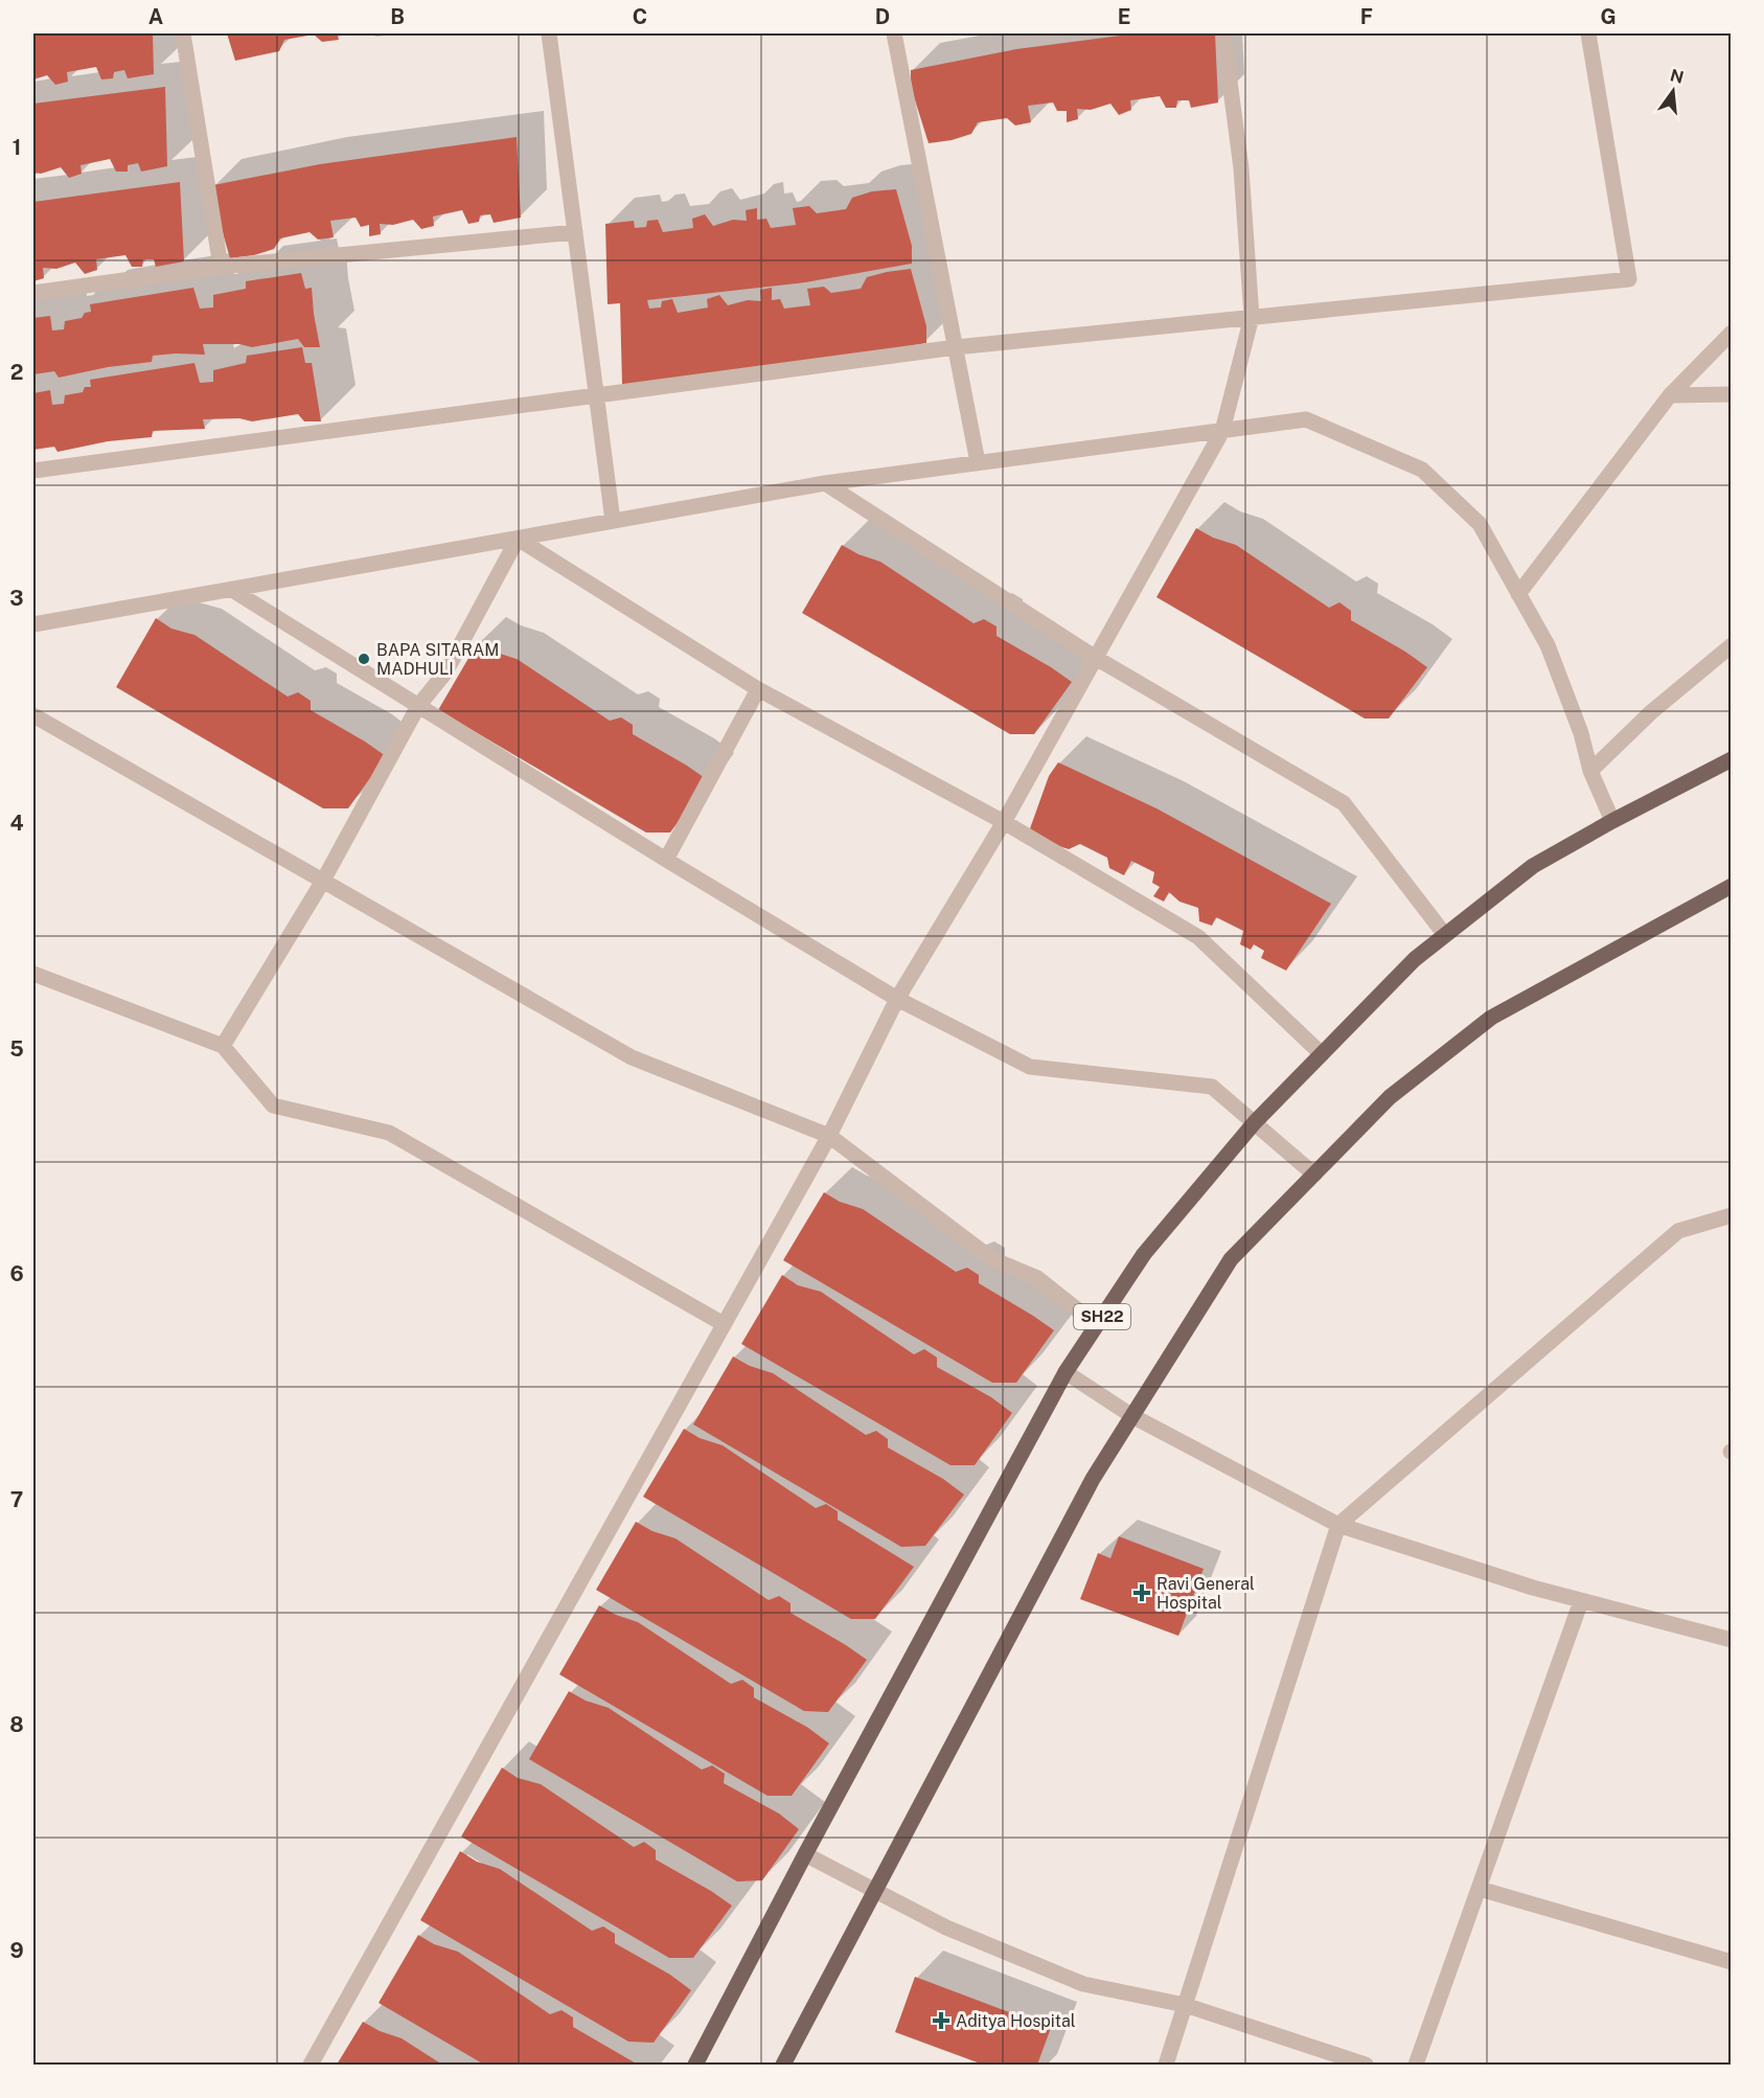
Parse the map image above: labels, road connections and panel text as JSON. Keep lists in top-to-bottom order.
{
  "streets": {
    "main road": ["SH22"]
  },
  "places": {
    "other": ["BAPA SITARAM MADHULI"],
    "health": ["Ravi General Hospital", "Aditya Hospital"]
  },
  "north": "top",
  "grid": {
    "columns": [
      "A",
      "B",
      "C",
      "D",
      "E",
      "F",
      "G"
    ],
    "rows": [
      "1",
      "2",
      "3",
      "4",
      "5",
      "6",
      "7",
      "8",
      "9"
    ]
  }
}
